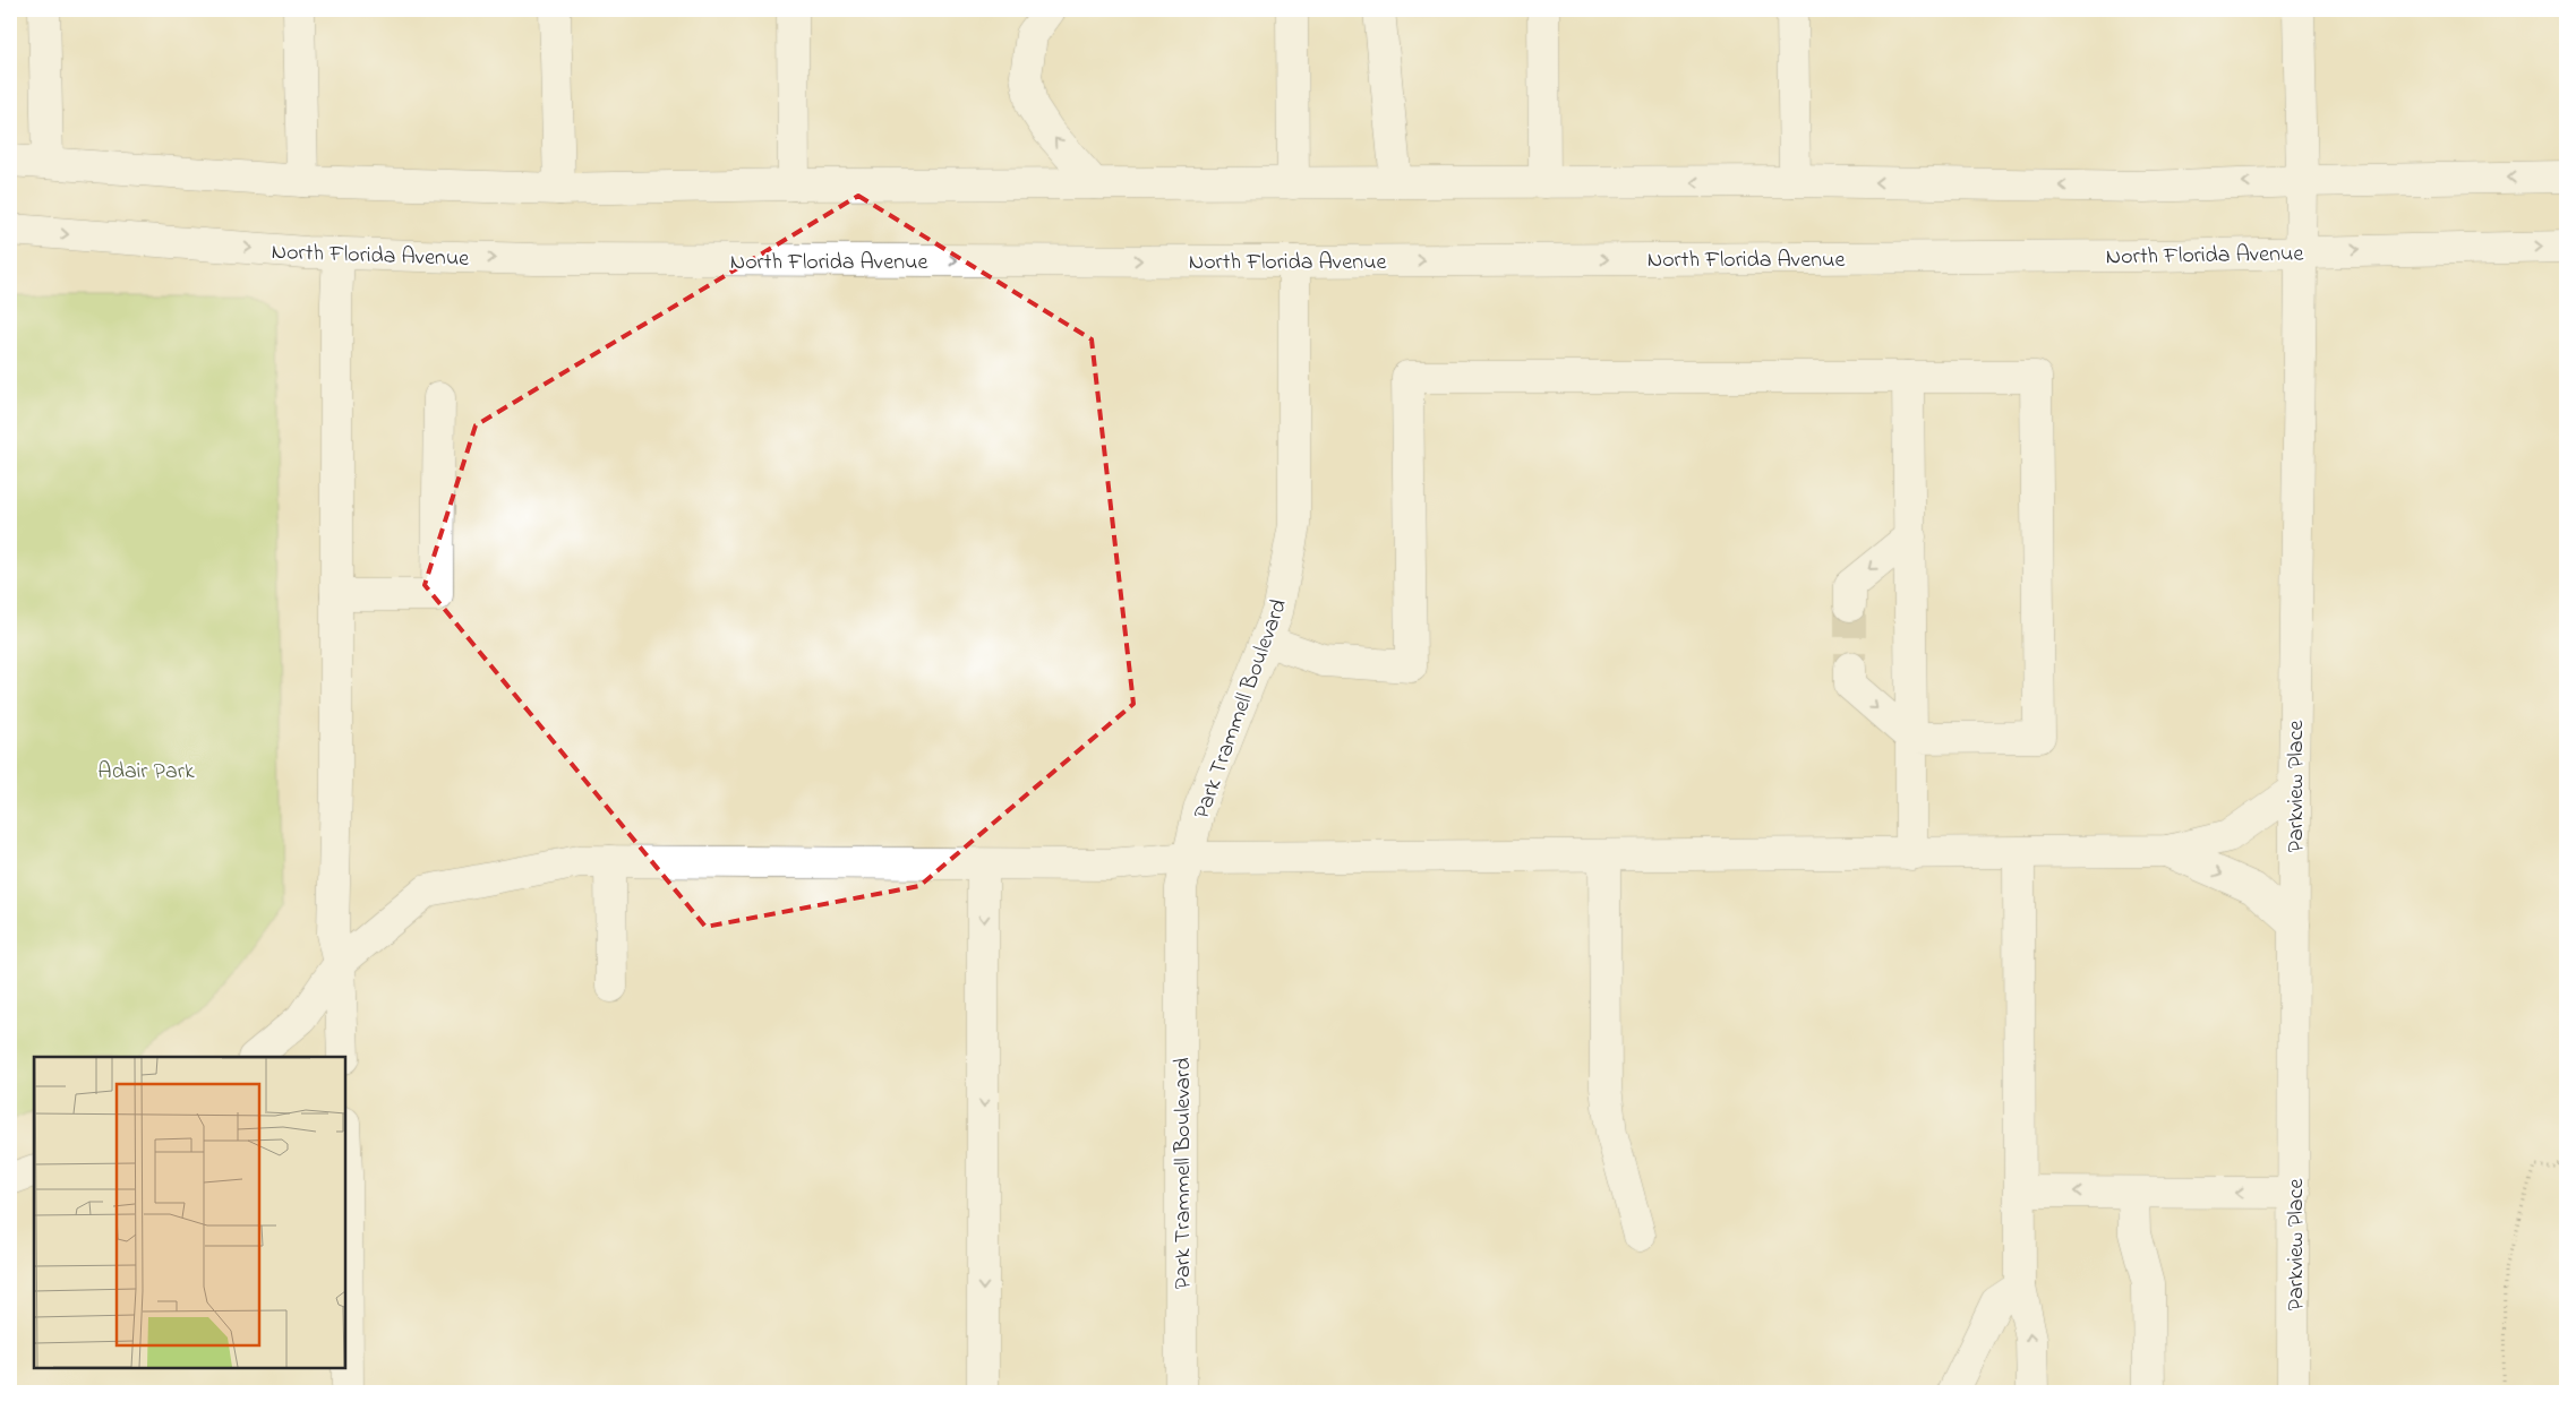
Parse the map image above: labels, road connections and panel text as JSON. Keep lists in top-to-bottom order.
{
  "streets": {
    "main road": ["North Florida Avenue", "Park Trammell Boulevard", "Parkview Place"]
  },
  "crossings": [
    ["North Florida Avenue", "Park Trammell Boulevard"],
    ["North Florida Avenue", "Parkview Place"]
  ],
  "parks": ["Adair Park"]
}
